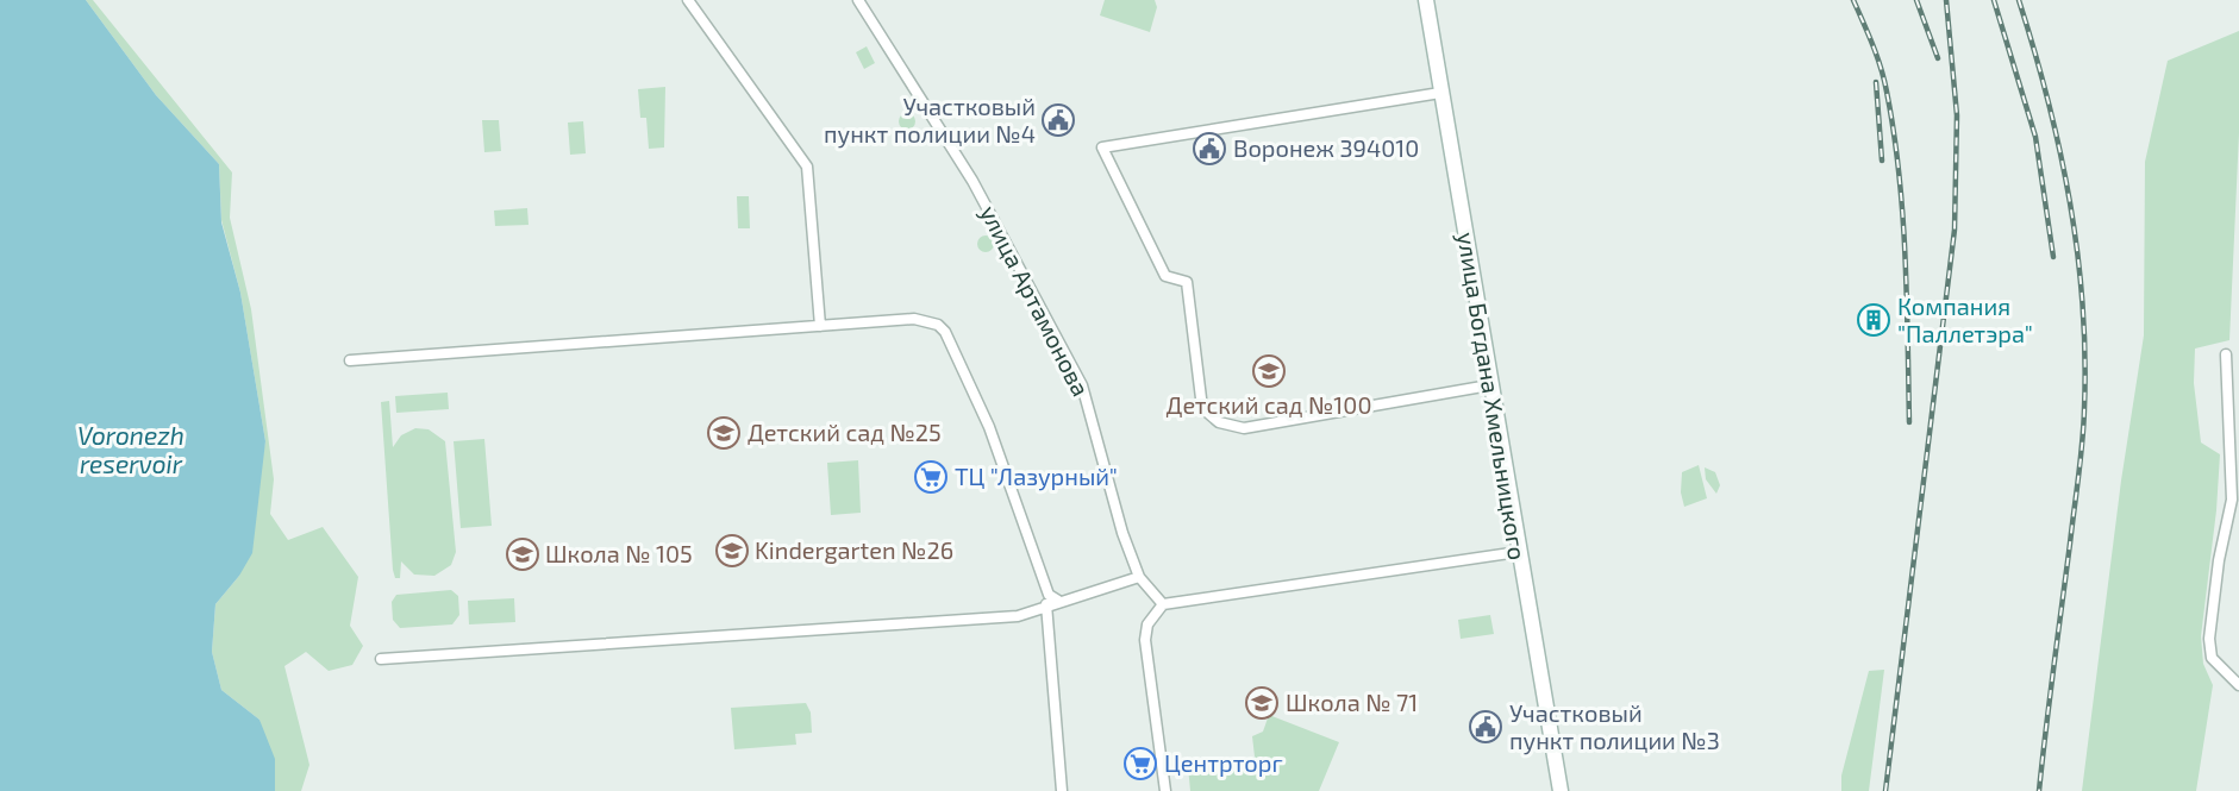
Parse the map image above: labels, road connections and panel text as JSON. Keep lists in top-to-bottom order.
{
  "streets": {
    "main road": ["улица Богдана Хмельницкого"],
    "street": ["улица Артамонова"]
  },
  "water": ["Voronezh reservoir"],
  "places": {
    "public building": ["Участковый пункт полиции №4", "Воронеж 394010", "Участковый пункт полиции №3"],
    "building": ["Компания \"Паллетэра\""],
    "school or university": [
      "Детский сад №100",
      "Детский сад №25",
      "Kindergarten №26",
      "Школа № 105",
      "Школа № 71"
    ],
    "supermarket": ["ТЦ \"Лазурный\"", "Центрторг"]
  }
}
